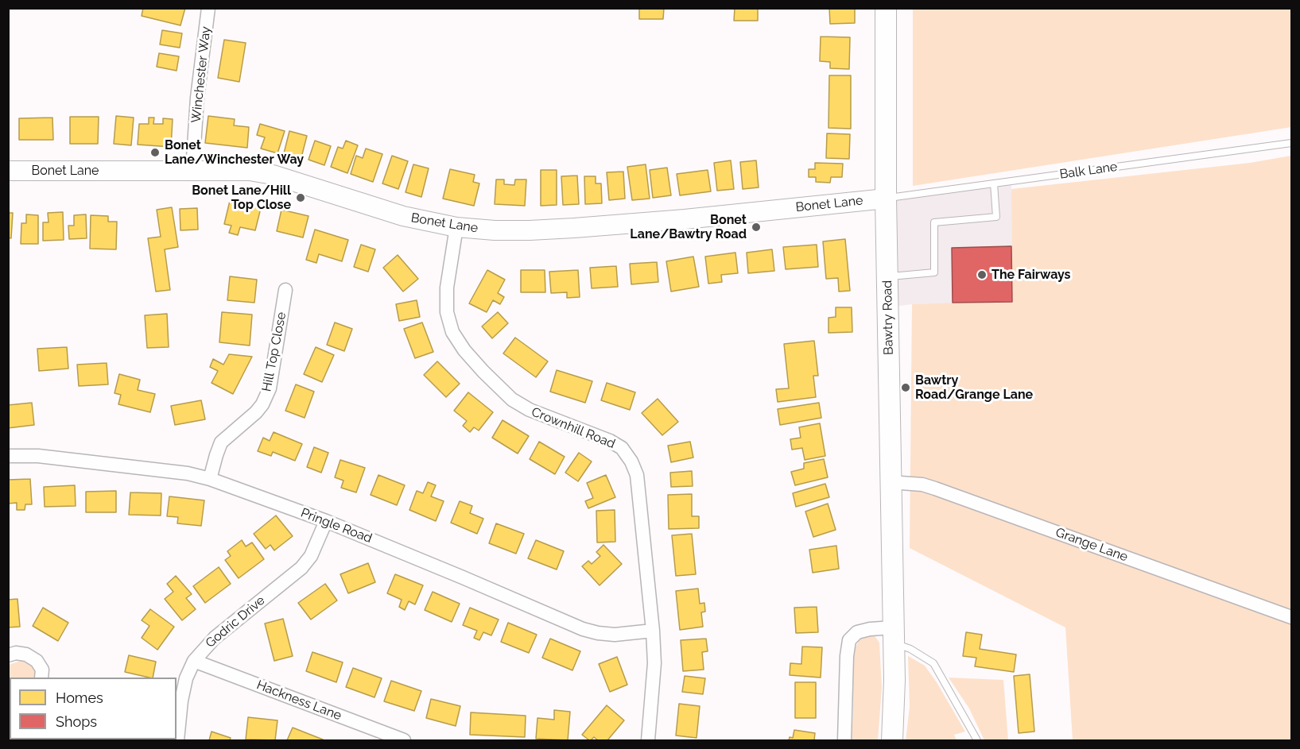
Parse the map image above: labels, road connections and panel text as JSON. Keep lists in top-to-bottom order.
{
  "streets": {
    "main road": ["Bonet Lane", "Bawtry Road"],
    "street": [
      "Winchester Way",
      "Hill Top Close",
      "Crownhill Road",
      "Pringle Road",
      "Grange Lane",
      "Godric Drive",
      "Hackness Lane"
    ],
    "lane": ["Balk Lane"]
  },
  "crossings": [
    ["Winchester Way", "Bonet Lane"],
    ["Bonet Lane", "Balk Lane"],
    ["Bonet Lane", "Bawtry Road"],
    ["Bonet Lane", "Crownhill Road"],
    ["Balk Lane", "Bawtry Road"],
    ["Bawtry Road", "Grange Lane"],
    ["Hill Top Close", "Pringle Road"],
    ["Crownhill Road", "Pringle Road"],
    ["Pringle Road", "Godric Drive"],
    ["Godric Drive", "Hackness Lane"]
  ],
  "places": [
    "Bonet Lane/Winchester Way",
    "Bonet Lane/Hill Top Close",
    "Bonet Lane/Bawtry Road",
    "The Fairways",
    "Bawtry Road/Grange Lane"
  ],
  "legend": ["Homes", "Shops"]
}
